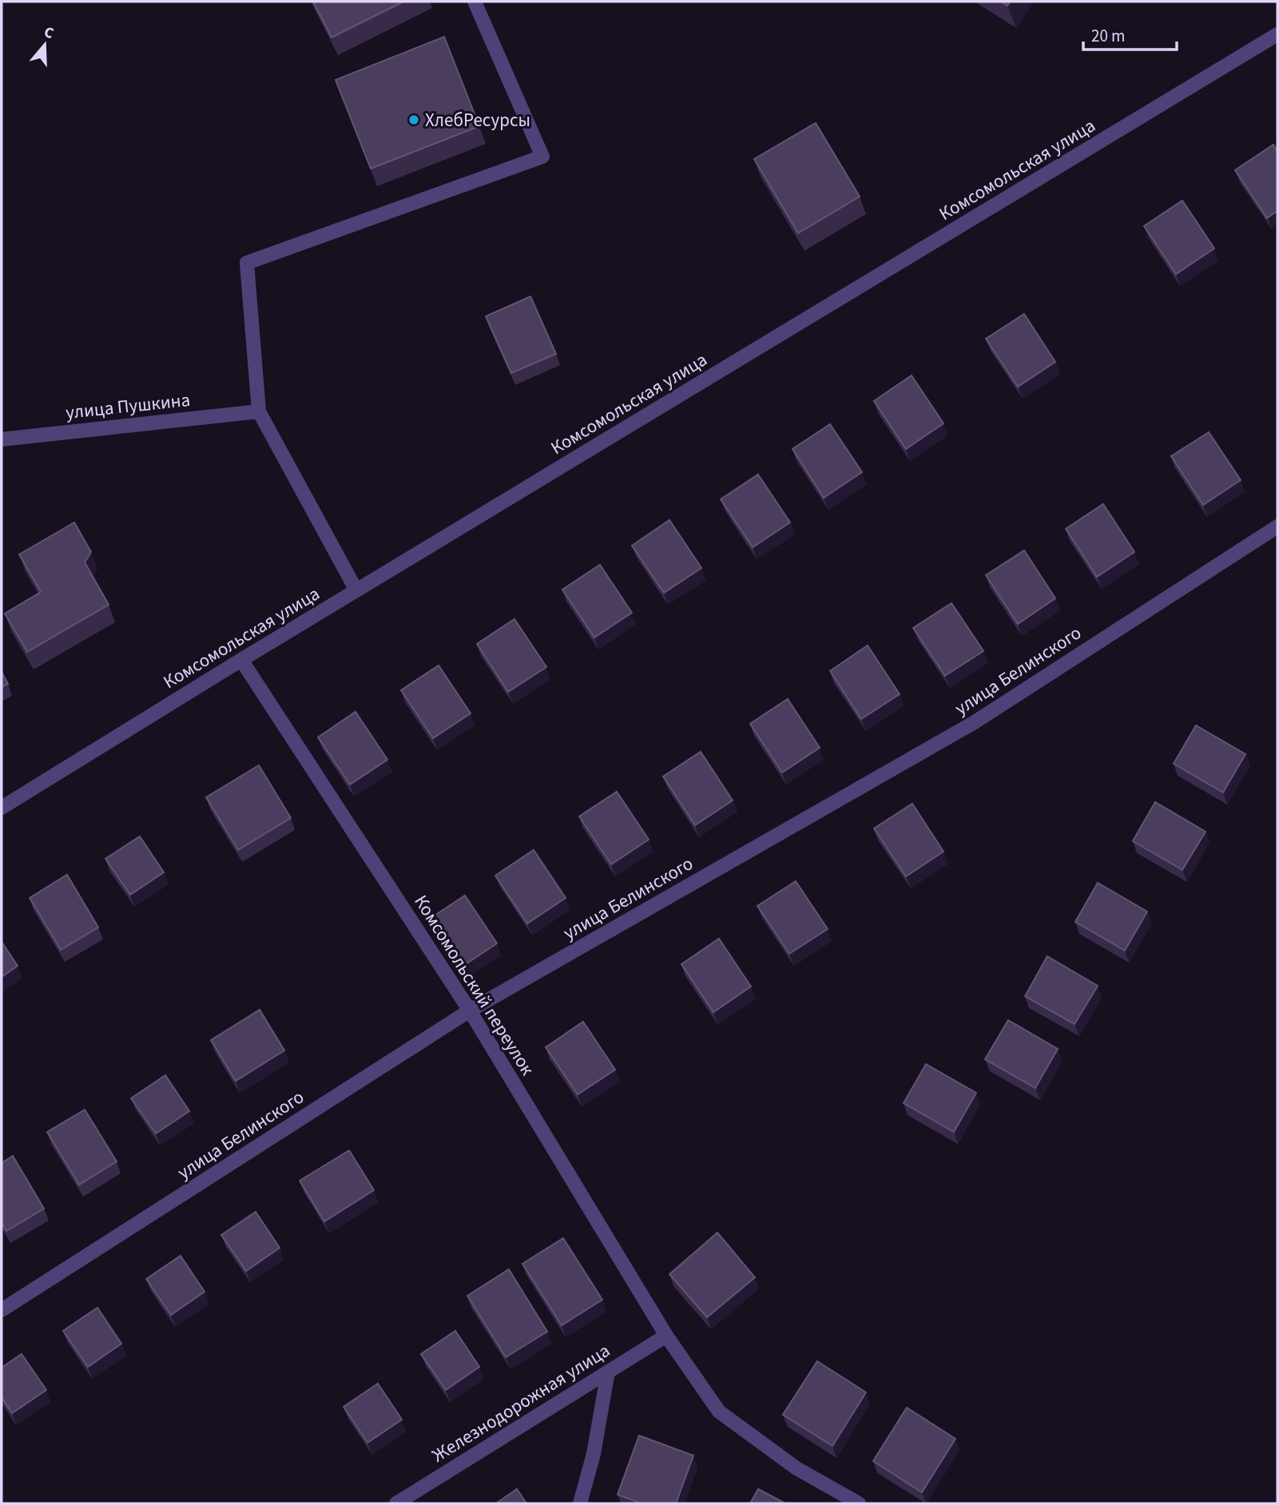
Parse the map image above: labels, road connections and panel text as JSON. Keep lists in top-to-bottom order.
{
  "streets": {
    "street": [
      "Комсомольская улица",
      "улица Пушкина",
      "улица Белинского",
      "Комсомольский переулок",
      "Железнодорожная улица"
    ]
  },
  "crossings": [
    ["Комсомольская улица", "Комсомольский переулок"],
    ["улица Белинского", "Комсомольский переулок"],
    ["Комсомольский переулок", "Железнодорожная улица"]
  ],
  "places": ["ХлебРесурсы"],
  "scale_bar": "20 m",
  "north": "top"
}
